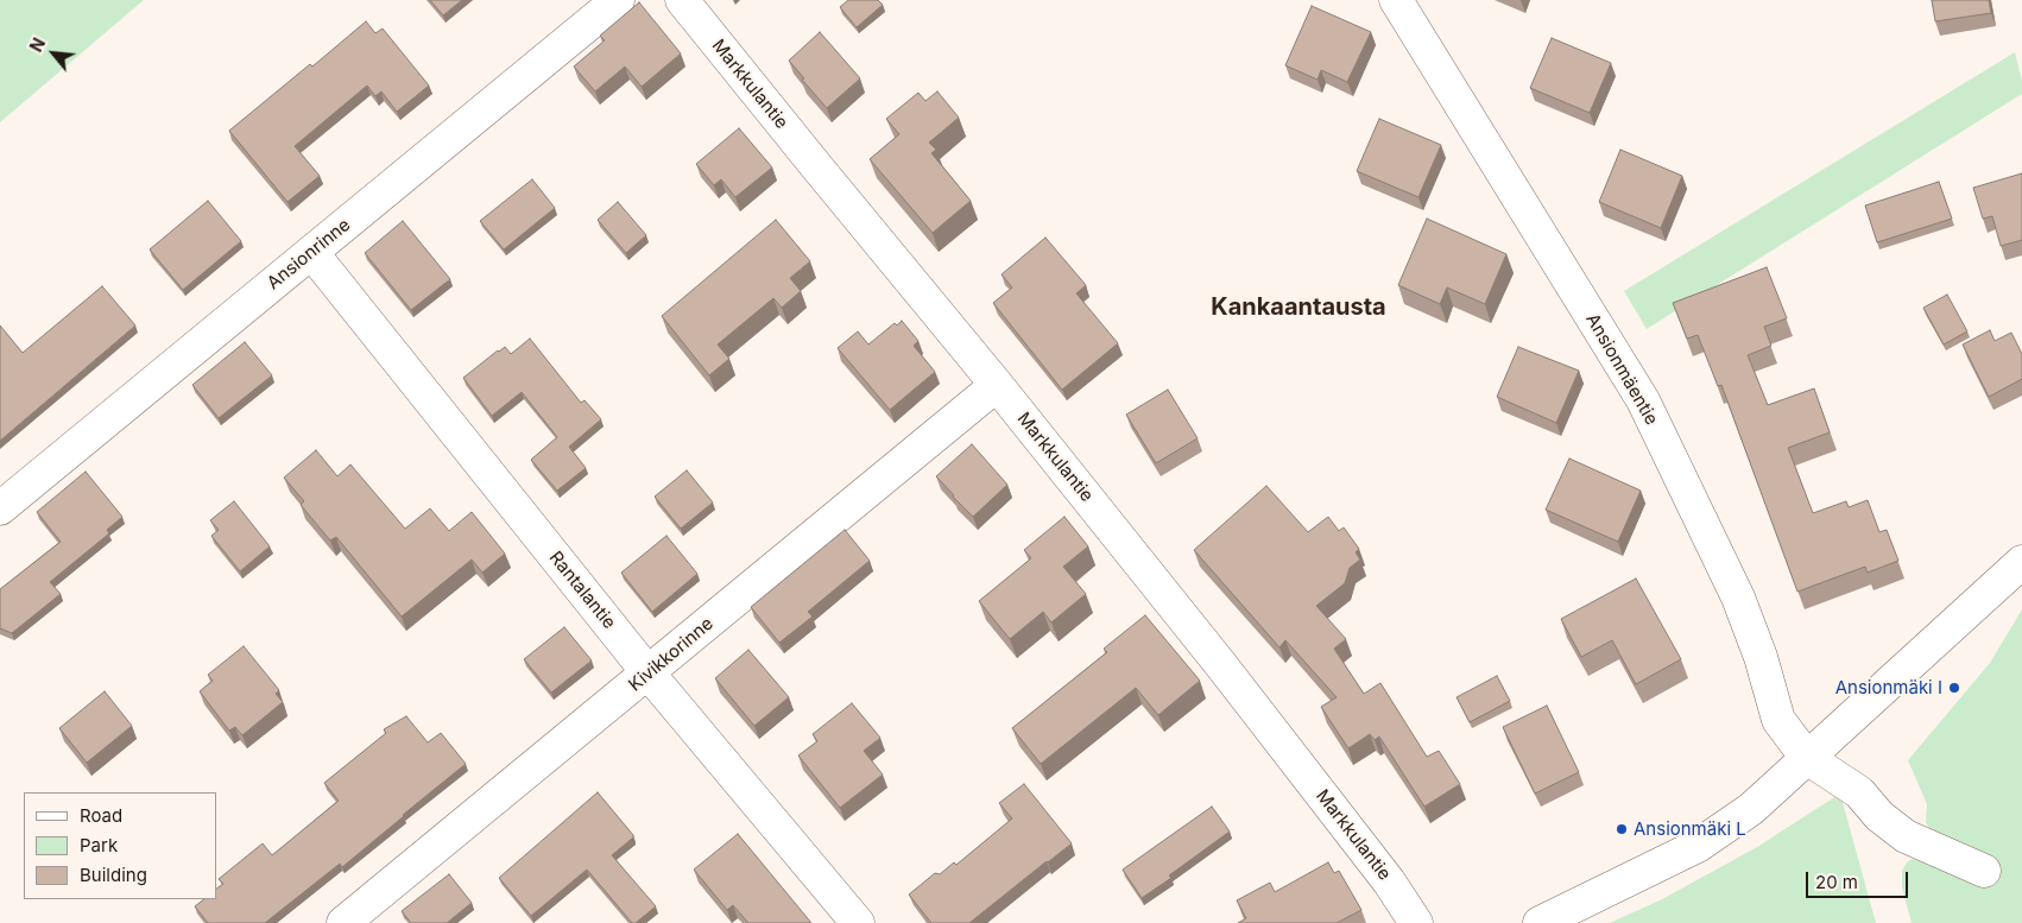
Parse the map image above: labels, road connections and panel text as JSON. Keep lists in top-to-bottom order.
{
  "streets": {
    "street": [
      "Markkulantie",
      "Ansionrinne",
      "Ansionmäentie",
      "Rantalantie",
      "Kivikkorinne"
    ]
  },
  "crossings": [
    ["Markkulantie", "Kivikkorinne"],
    ["Ansionrinne", "Rantalantie"],
    ["Rantalantie", "Kivikkorinne"]
  ],
  "districts": ["Kankaantausta"],
  "places": ["Ansionmäki I", "Ansionmäki L"],
  "legend": ["Road", "Park", "Building"],
  "scale_bar": "20 m",
  "north": "top left"
}
